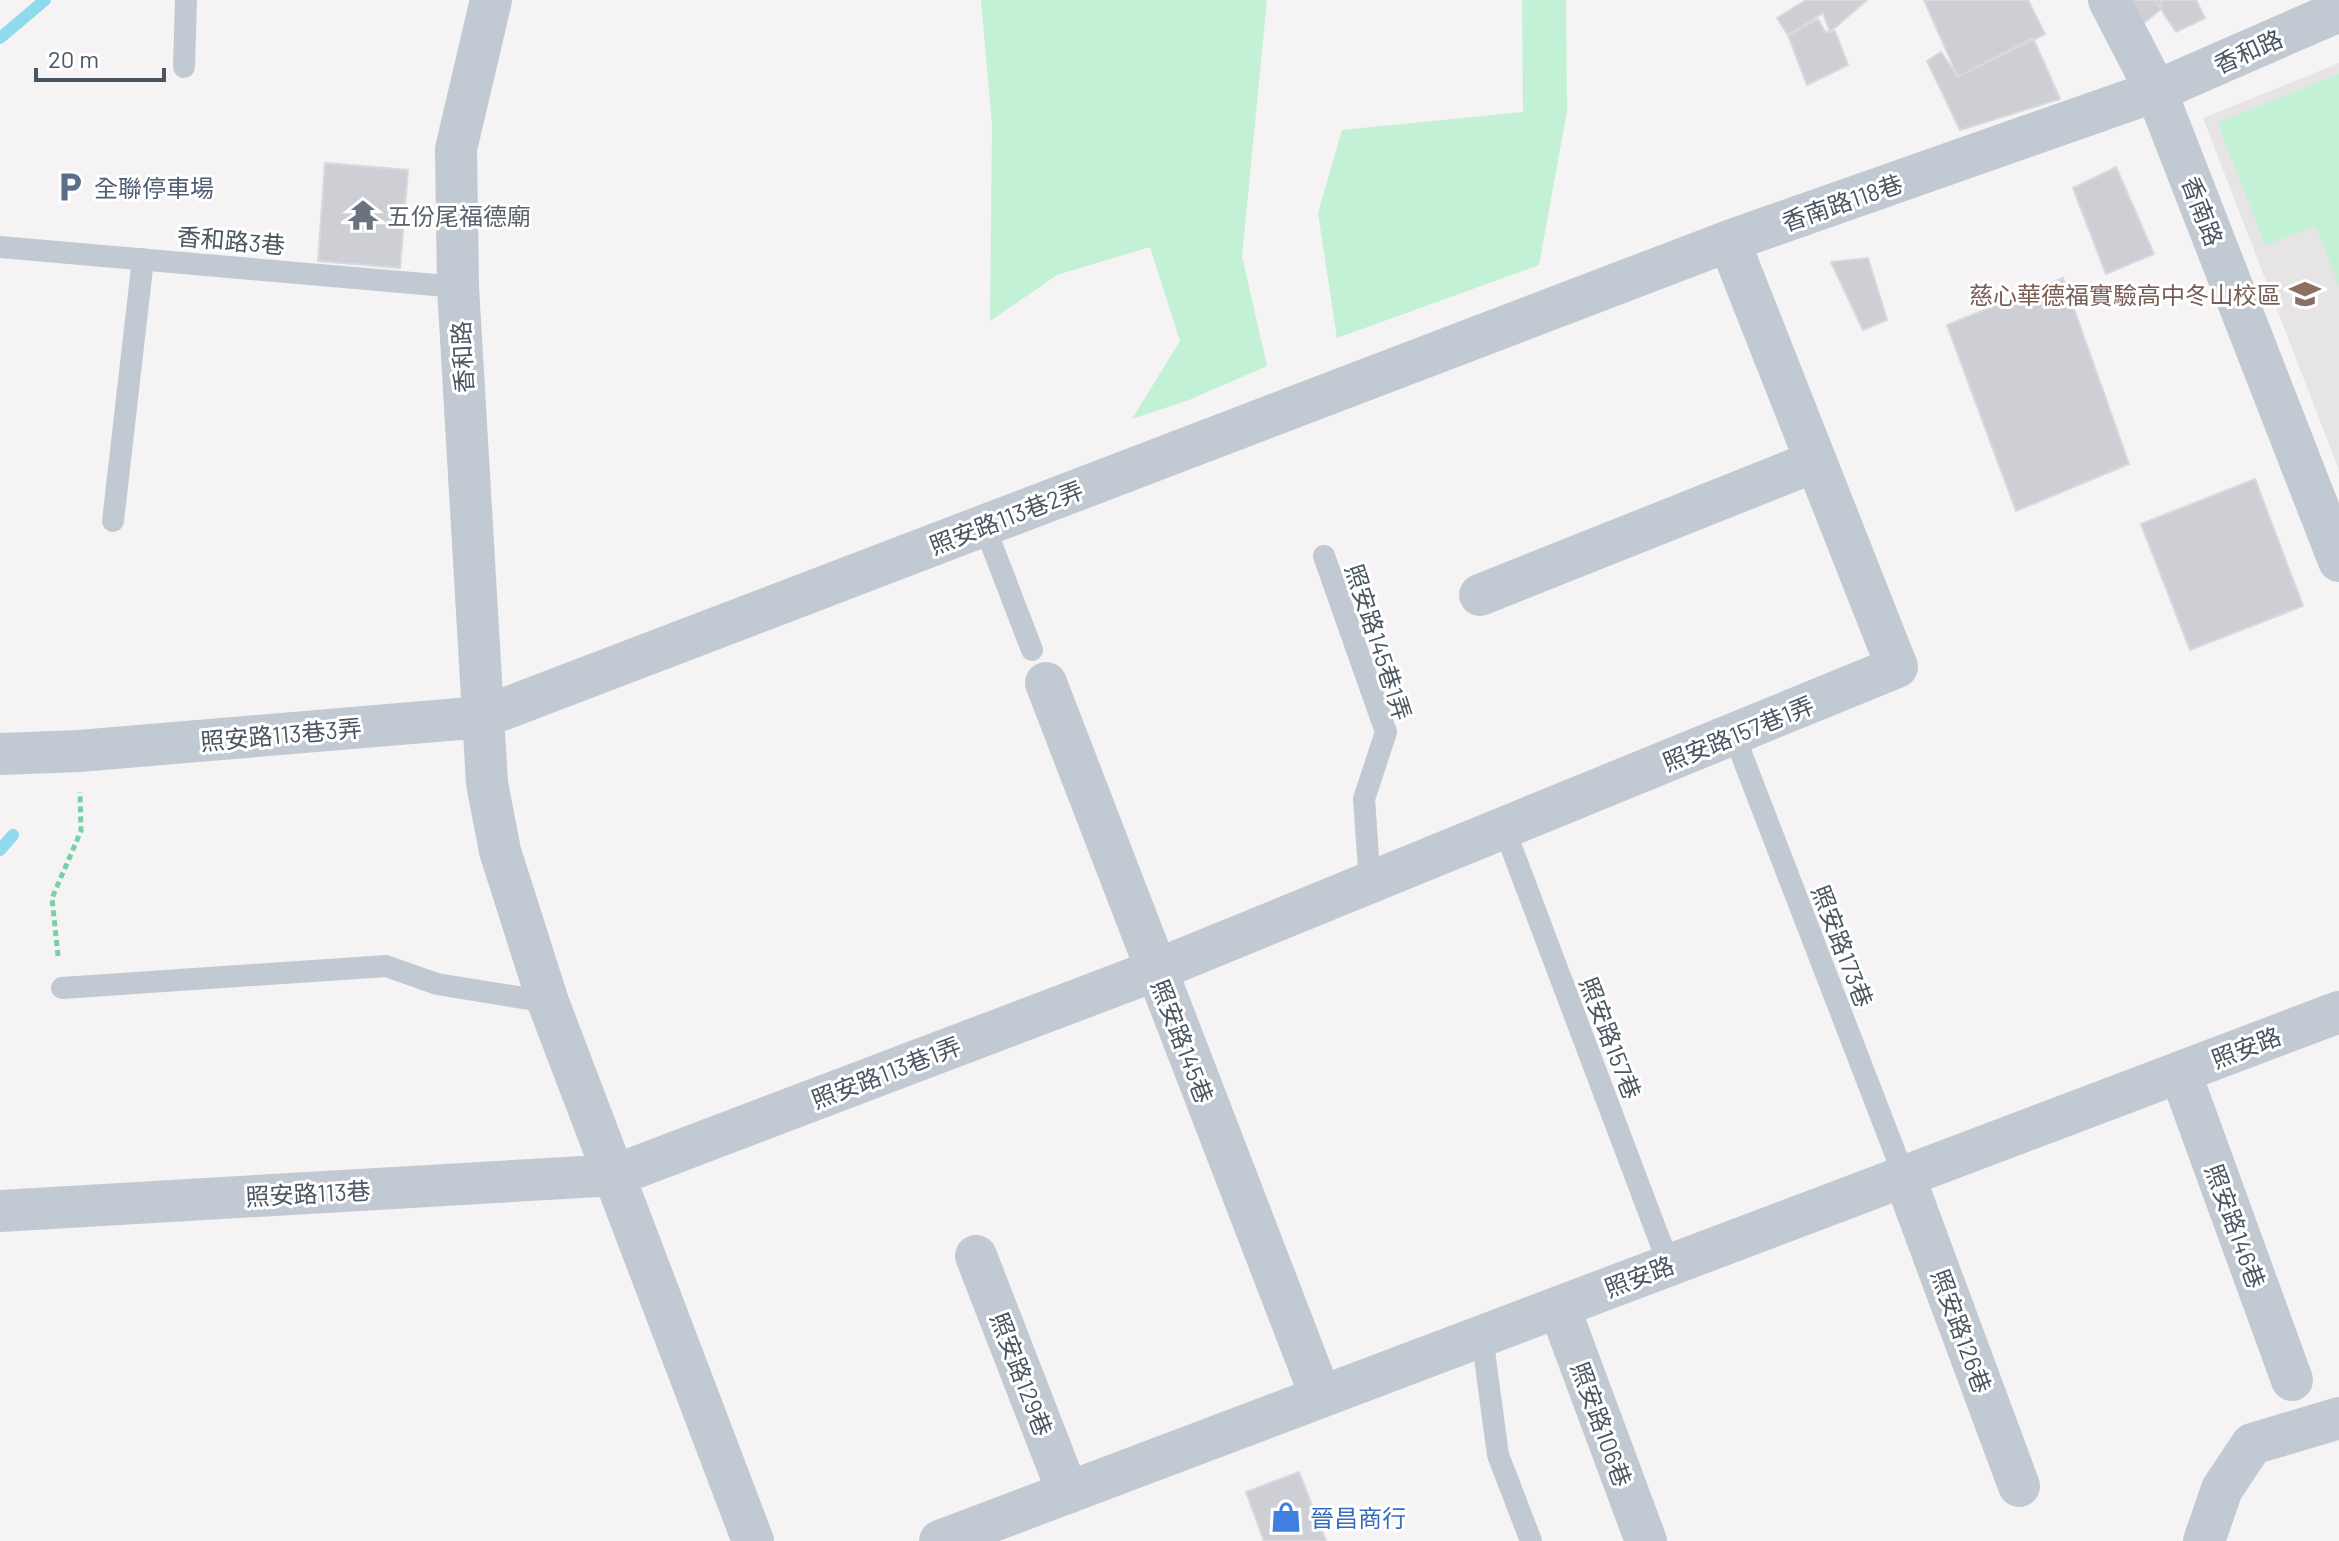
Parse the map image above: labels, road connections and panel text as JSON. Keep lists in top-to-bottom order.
{
  "streets": {
    "street": [
      "香和路",
      "香南路118巷",
      "香南路",
      "照安路113巷2弄",
      "照安路157巷1弄",
      "照安路113巷3弄",
      "照安路145巷",
      "照安路",
      "照安路113巷1弄",
      "照安路113巷",
      "照安路146巷",
      "照安路126巷",
      "照安路129巷",
      "照安路106巷"
    ],
    "lane": [
      "香和路3巷",
      "照安路145巷1弄",
      "照安路173巷",
      "照安路157巷"
    ]
  },
  "crossings": [
    ["香和路", "香南路118巷"],
    ["香和路", "香南路"],
    ["香和路", "香和路3巷"],
    ["香和路", "照安路113巷2弄"],
    ["香和路", "照安路113巷3弄"],
    ["香南路118巷", "香南路"],
    ["香南路118巷", "照安路113巷2弄"],
    ["香南路118巷", "照安路157巷1弄"],
    ["照安路113巷2弄", "照安路113巷3弄"],
    ["照安路145巷1弄", "照安路157巷1弄"],
    ["照安路157巷1弄", "照安路173巷"],
    ["照安路157巷1弄", "照安路157巷"],
    ["照安路157巷1弄", "照安路145巷"],
    ["照安路157巷1弄", "照安路113巷1弄"],
    ["照安路173巷", "照安路"],
    ["照安路173巷", "照安路126巷"],
    ["照安路157巷", "照安路"],
    ["照安路145巷", "照安路"],
    ["照安路145巷", "照安路113巷1弄"],
    ["照安路", "照安路146巷"],
    ["照安路", "照安路126巷"],
    ["照安路", "照安路129巷"],
    ["照安路", "照安路106巷"],
    ["照安路113巷1弄", "照安路113巷"]
  ],
  "places": {
    "parking": ["全聯停車場"],
    "temple": ["五份尾福德廟"],
    "school or university": ["慈心華德福實驗高中冬山校區"],
    "shop": ["晉昌商行"]
  },
  "scale_bar": "20 m"
}
